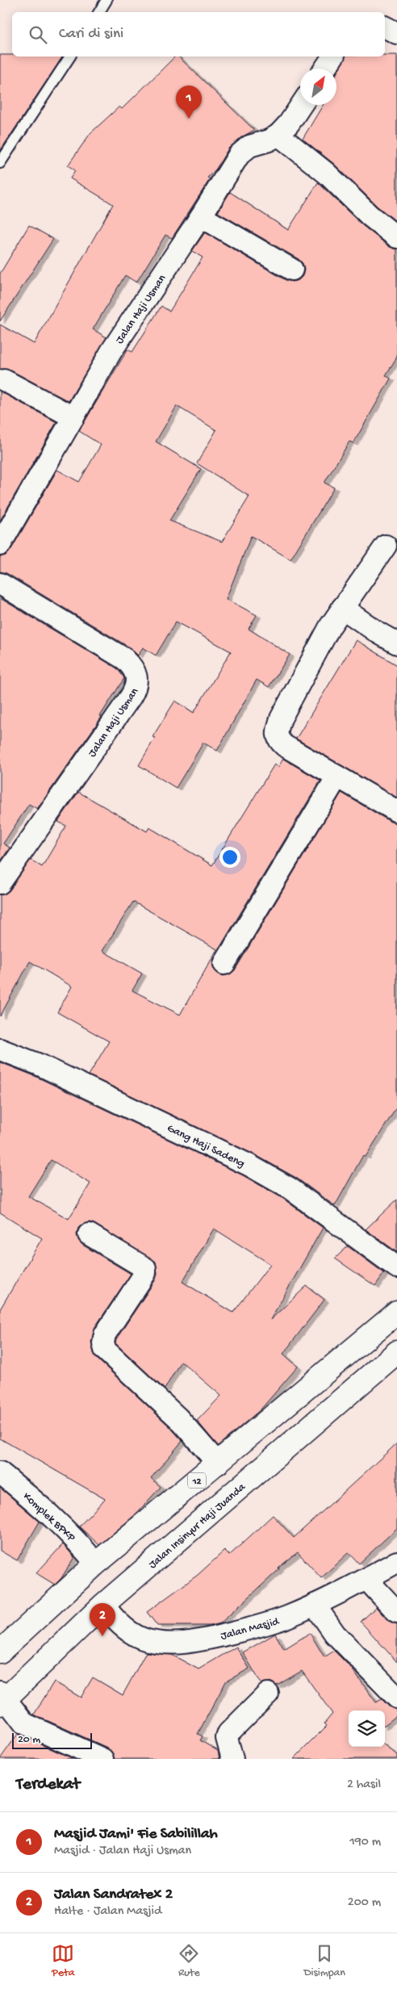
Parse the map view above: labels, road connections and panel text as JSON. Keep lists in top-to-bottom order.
{
  "streets": {
    "highway": ["12", "Jalan Insinyur Haji Juanda"],
    "street": [
      "Jalan Haji Usman",
      "Gang Haji Sadeng",
      "Komplek BPKP",
      "Jalan Masjid"
    ]
  },
  "crossings": [
    ["12", "Komplek BPKP"],
    ["Jalan Insinyur Haji Juanda", "Jalan Masjid"]
  ],
  "scale_bar": "20 m",
  "north": "top right",
  "page": {
    "search": "Cari di sini",
    "pins": ["1", "2"],
    "scale": "20 m",
    "heading": ["Terdekat", "2 hasil"],
    "list": [
      {
        "mark": "1",
        "name": "Masjid Jami' Fie Sabilillah",
        "note": "Masjid · Jalan Haji Usman",
        "value": "190 m"
      },
      {
        "mark": "2",
        "name": "Jalan Sandratex 2",
        "note": "Halte · Jalan Masjid",
        "value": "200 m"
      }
    ],
    "nav": ["Peta", "Rute", "Disimpan"]
  }
}
